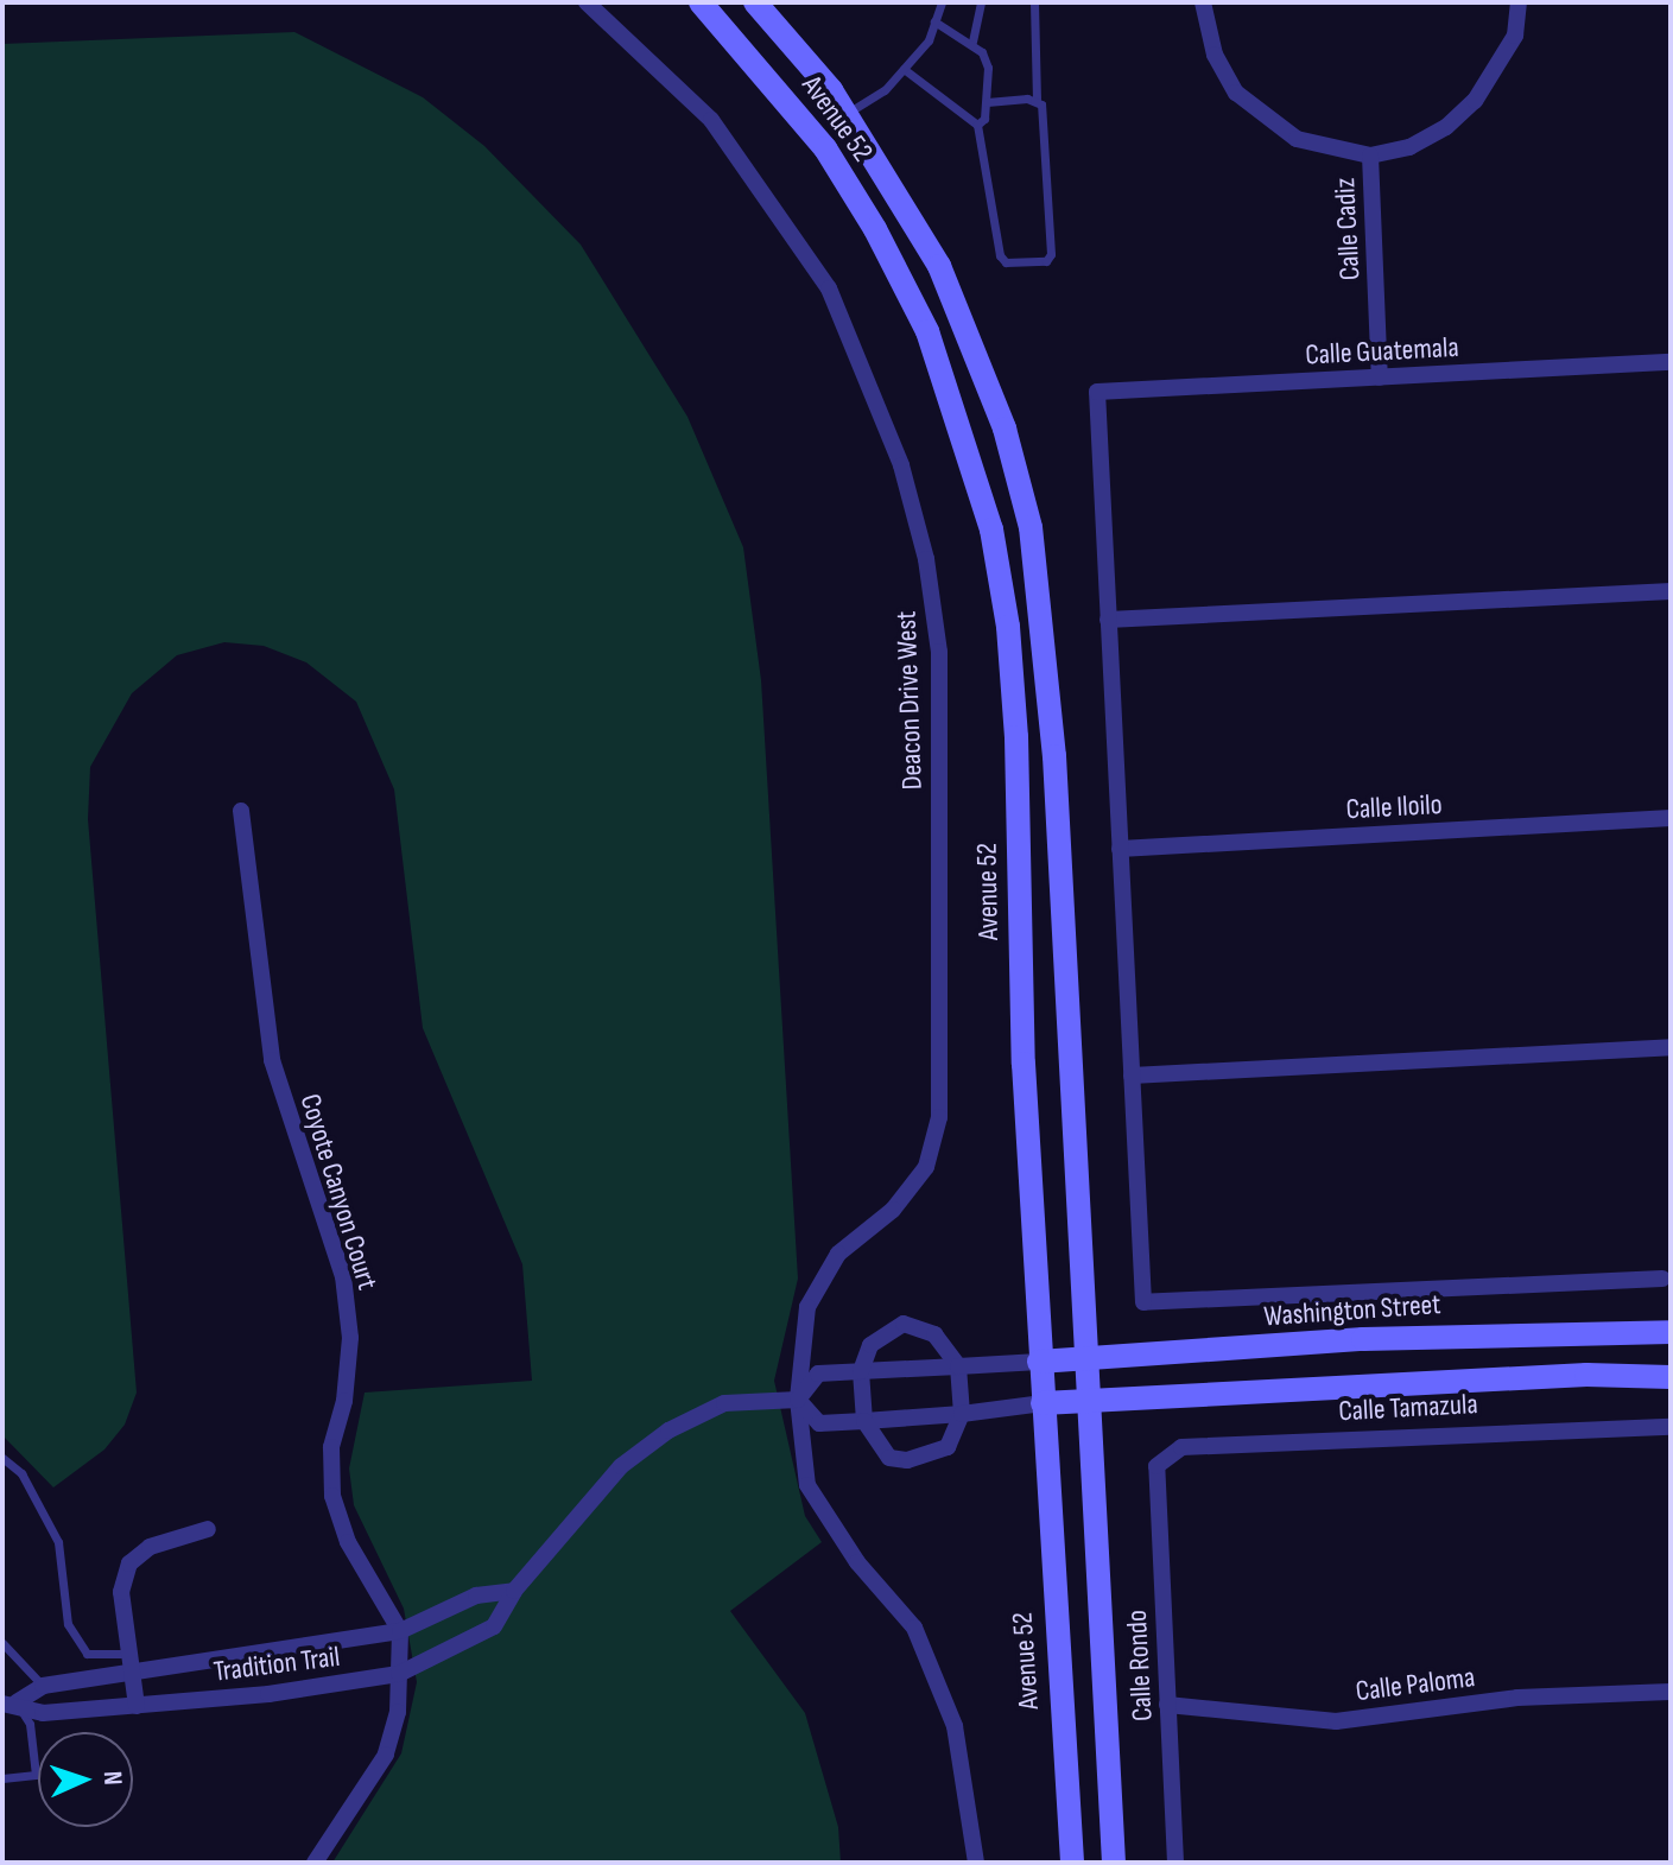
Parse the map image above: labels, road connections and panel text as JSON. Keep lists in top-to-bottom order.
{
  "streets": {
    "main road": ["Avenue 52", "Washington Street"],
    "street": [
      "Calle Cadiz",
      "Calle Guatemala",
      "Deacon Drive West",
      "Calle Iloilo",
      "Coyote Canyon Court",
      "Calle Tamazula",
      "Tradition Trail",
      "Calle Rondo",
      "Calle Paloma"
    ]
  },
  "crossings": [
    ["Avenue 52", "Washington Street"],
    ["Calle Cadiz", "Calle Guatemala"],
    ["Deacon Drive West", "Tradition Trail"],
    ["Coyote Canyon Court", "Tradition Trail"],
    ["Calle Tamazula", "Calle Rondo"],
    ["Calle Rondo", "Calle Paloma"]
  ],
  "north": "right"
}
